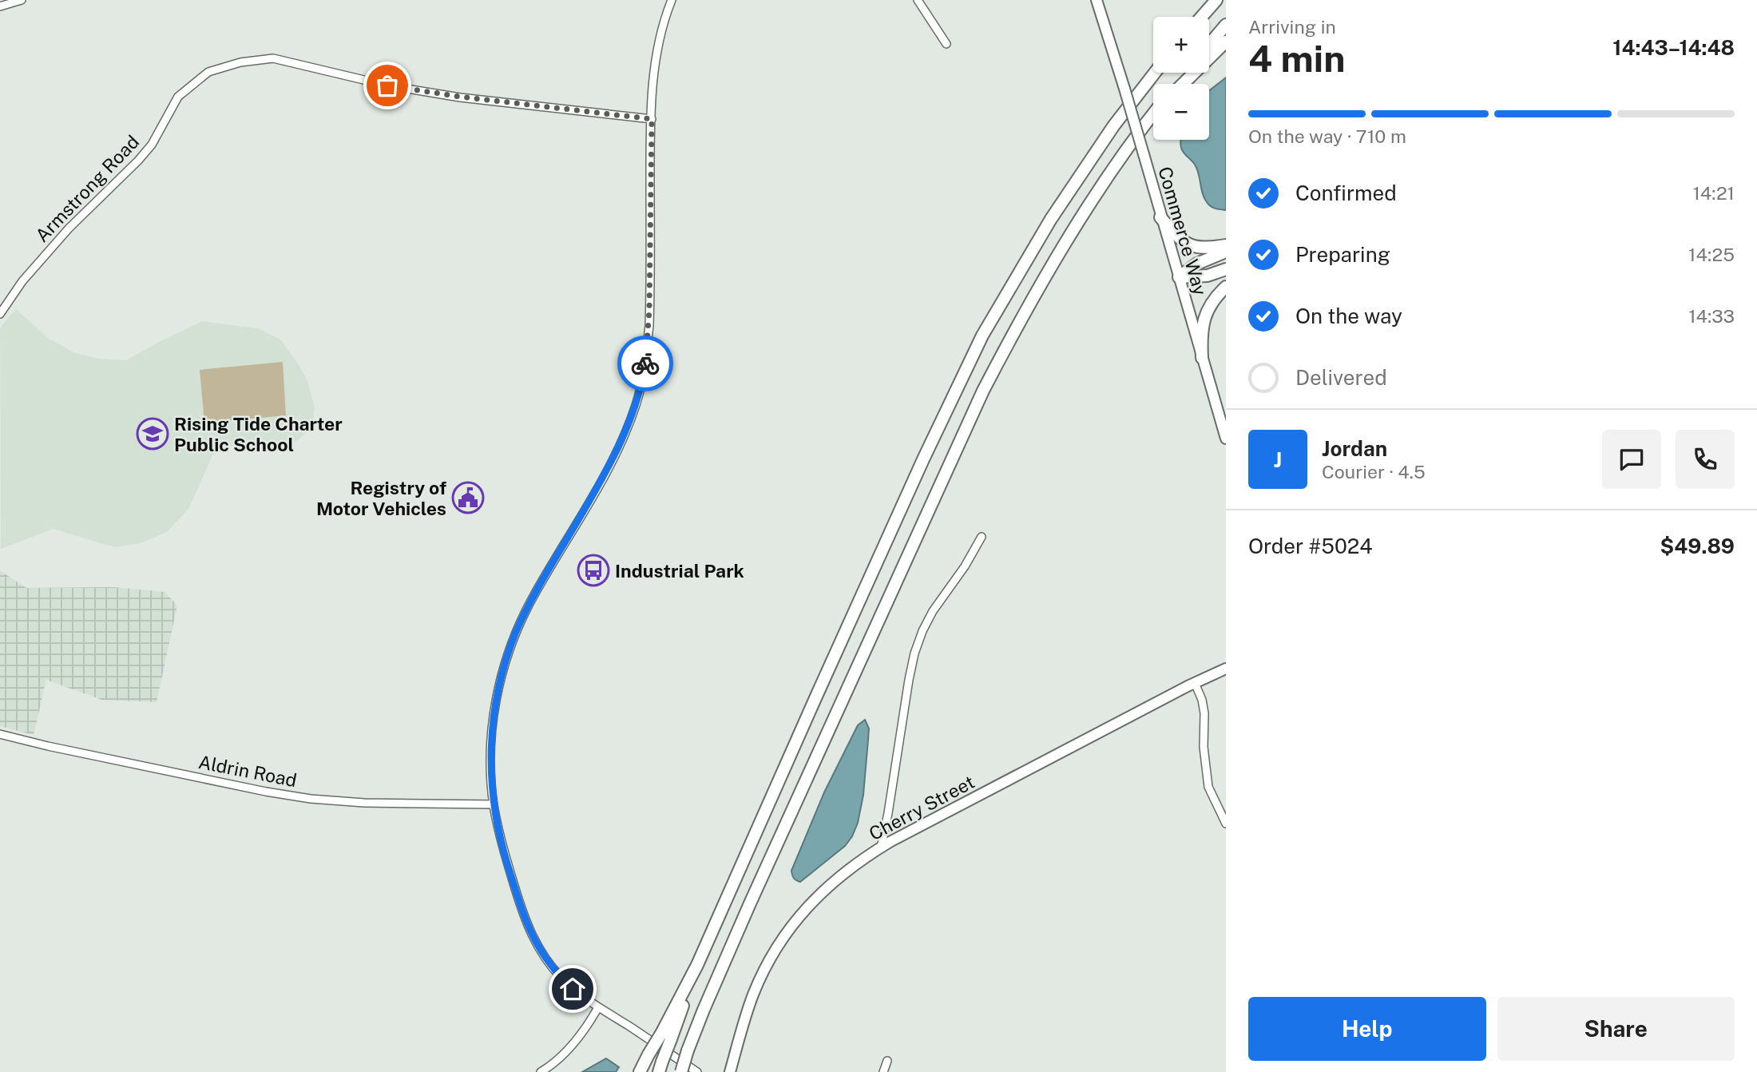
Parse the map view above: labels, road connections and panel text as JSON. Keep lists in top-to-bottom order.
{
  "streets": {
    "main road": ["Commerce Way", "Cherry Street"],
    "street": ["Armstrong Road", "Aldrin Road"]
  },
  "places": {
    "school or university": ["Rising Tide Charter Public School"],
    "public building": ["Registry of Motor Vehicles"],
    "bus stop": ["Industrial Park"]
  },
  "page": {
    "heading": ["4 min", "Arriving in", "14:43–14:48"],
    "panel": [
      "Jordan",
      "Courier · 4.5",
      "Order #5024",
      "$49.89"
    ],
    "map_buttons": ["+", "−"],
    "bar": "On the way · 710 m",
    "list": [
      ["Confirmed", "14:21"],
      ["Preparing", "14:25"],
      ["On the way", "14:33"],
      "Delivered"
    ],
    "round": "J",
    "buttons": ["Help", "Share"]
  }
}
